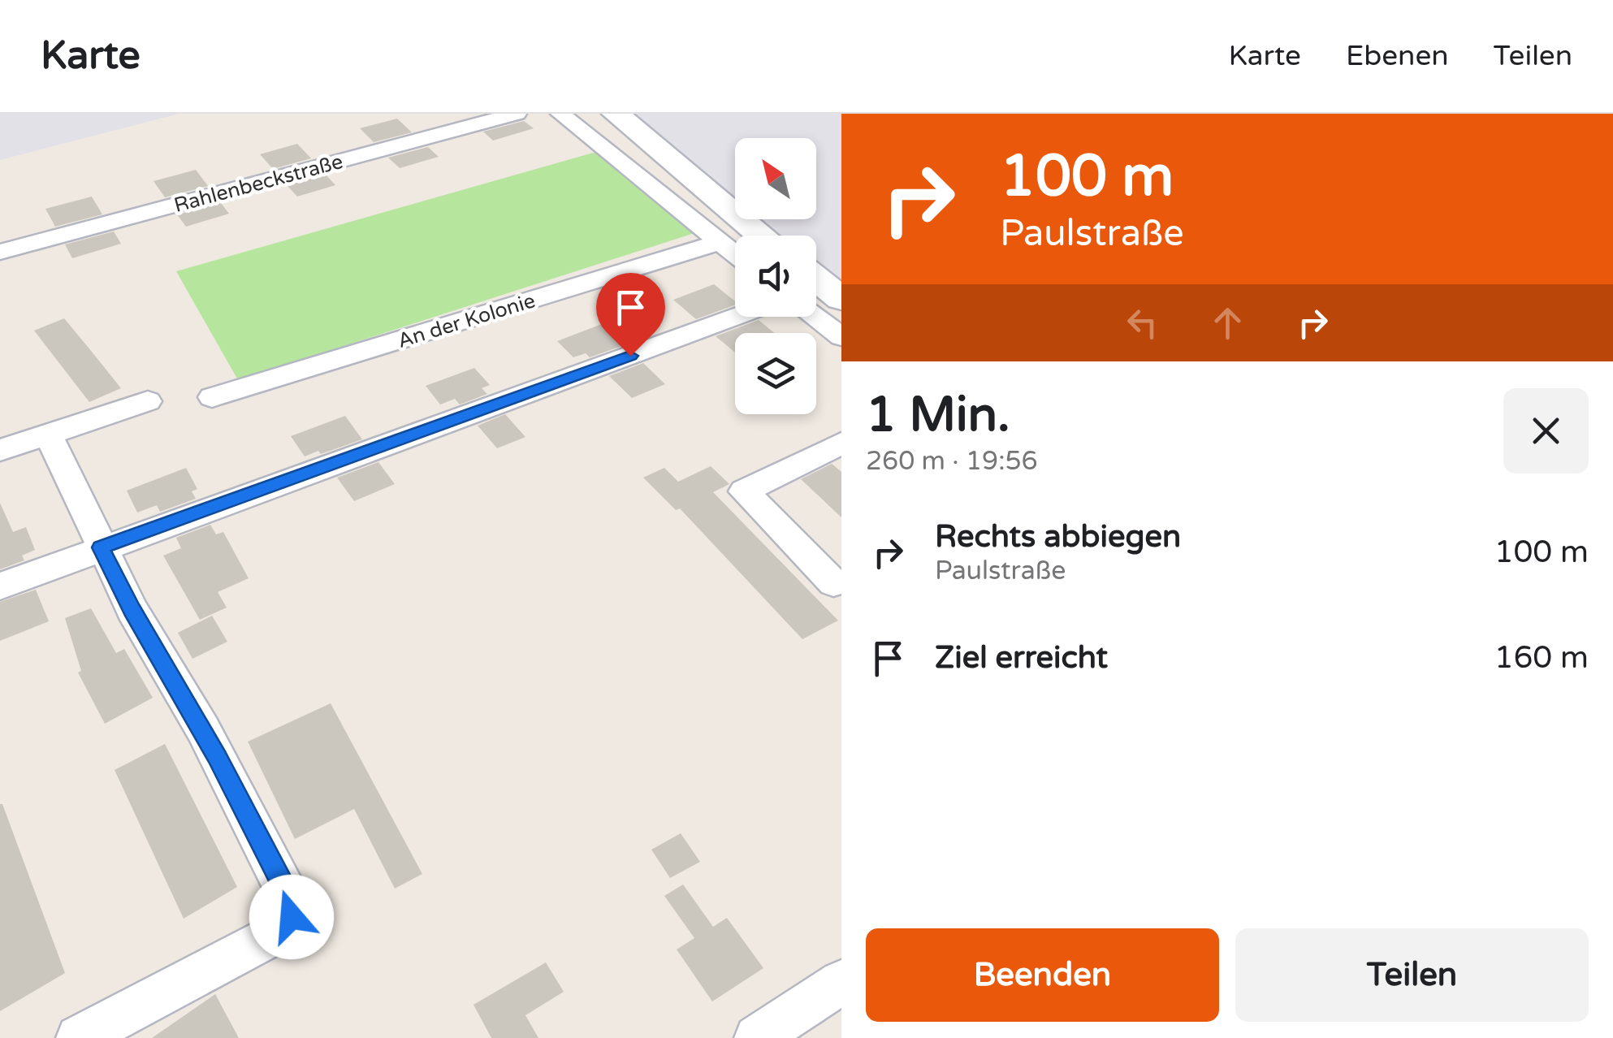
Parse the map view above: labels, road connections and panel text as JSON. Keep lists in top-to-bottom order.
{
  "streets": {
    "street": ["Rahlenbeckstraße", "An der Kolonie"]
  },
  "north": "top left",
  "page": {
    "header": "Karte",
    "nav": ["Karte", "Ebenen", "Teilen"],
    "turn": ["100 m", "Paulstraße"],
    "heading": ["1 Min.", "260 m · 19:56"],
    "list": [
      {
        "name": "Rechts abbiegen",
        "note": "Paulstraße",
        "value": "100 m"
      },
      {
        "name": "Ziel erreicht",
        "value": "160 m"
      }
    ],
    "buttons": ["Beenden", "Teilen"]
  }
}
